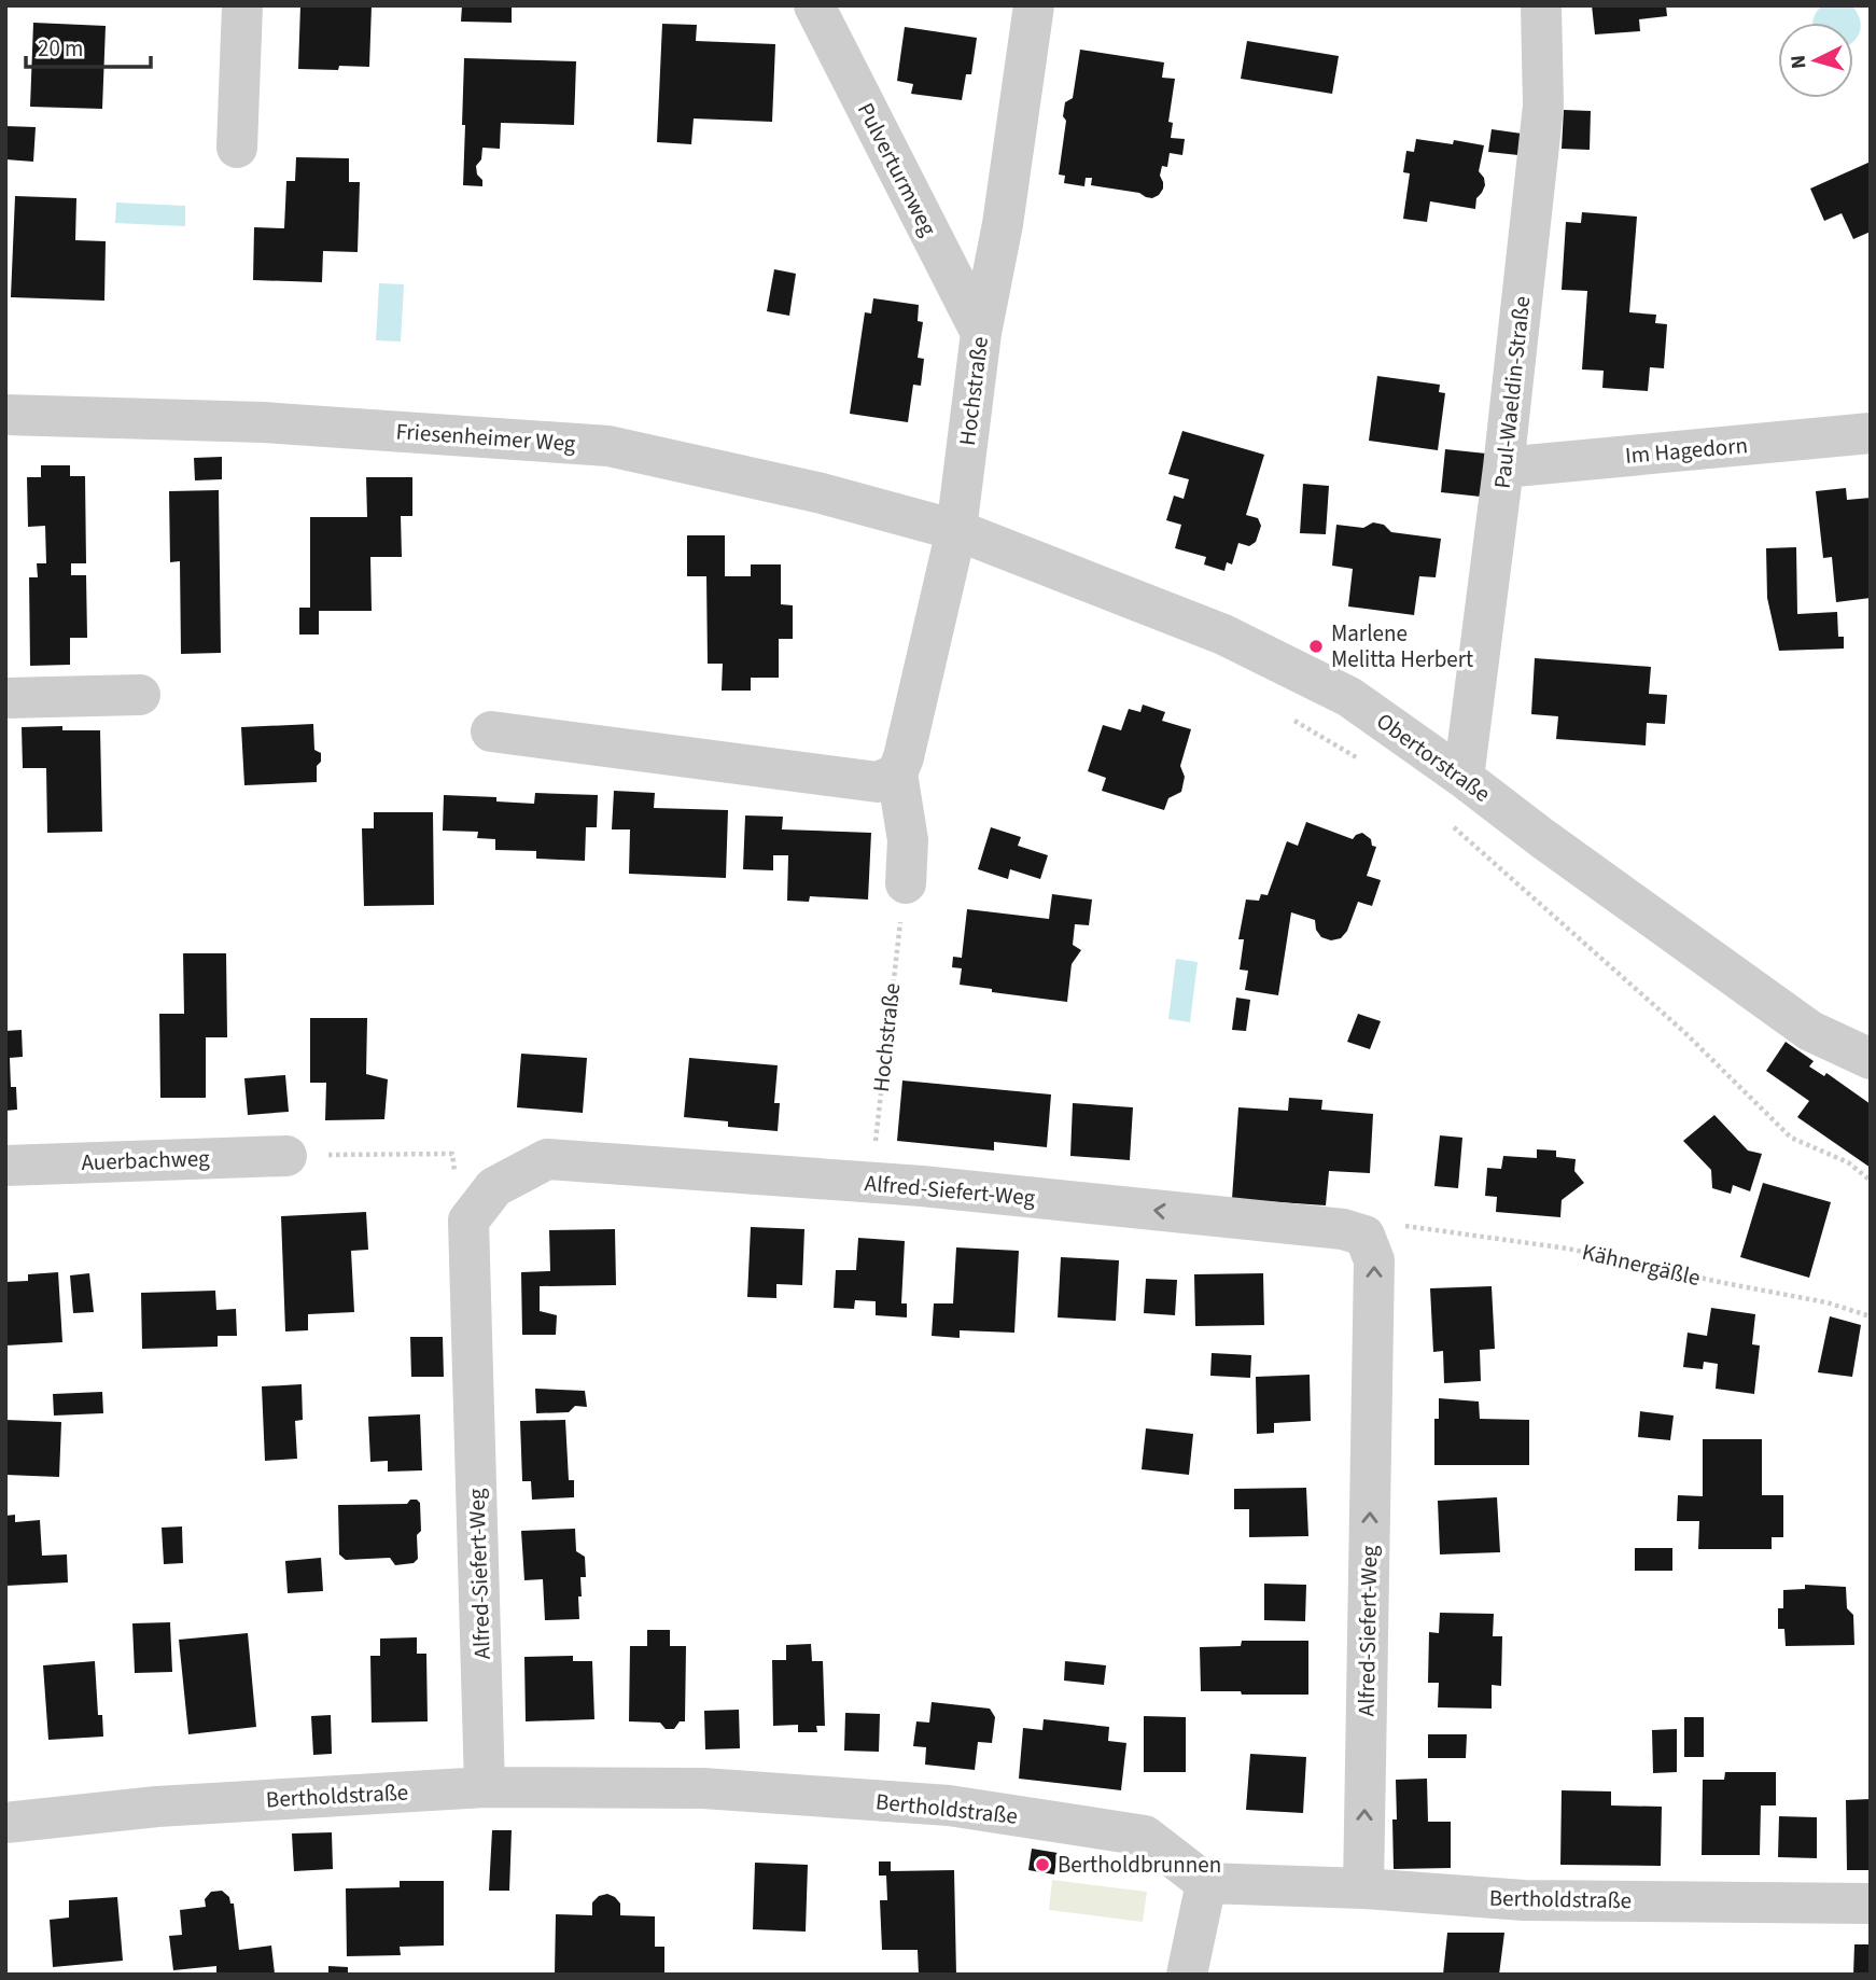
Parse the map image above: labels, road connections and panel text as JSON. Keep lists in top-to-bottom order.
{
  "streets": {
    "street": [
      "Pulverturmweg",
      "Hochstraße",
      "Paul-Waeldin-Straße",
      "Friesenheimer Weg",
      "Im Hagedorn",
      "Obertorstraße",
      "Auerbachweg",
      "Alfred-Siefert-Weg",
      "Bertholdstraße"
    ],
    "path": ["Kähnergäßle"]
  },
  "crossings": [
    ["Pulverturmweg", "Hochstraße"],
    ["Hochstraße", "Friesenheimer Weg"],
    ["Hochstraße", "Obertorstraße"],
    ["Paul-Waeldin-Straße", "Im Hagedorn"],
    ["Paul-Waeldin-Straße", "Obertorstraße"],
    ["Friesenheimer Weg", "Obertorstraße"],
    ["Alfred-Siefert-Weg", "Bertholdstraße"]
  ],
  "places": ["Marlene Melitta Herbert", "Bertholdbrunnen"],
  "scale_bar": "20 m",
  "north": "left"
}
